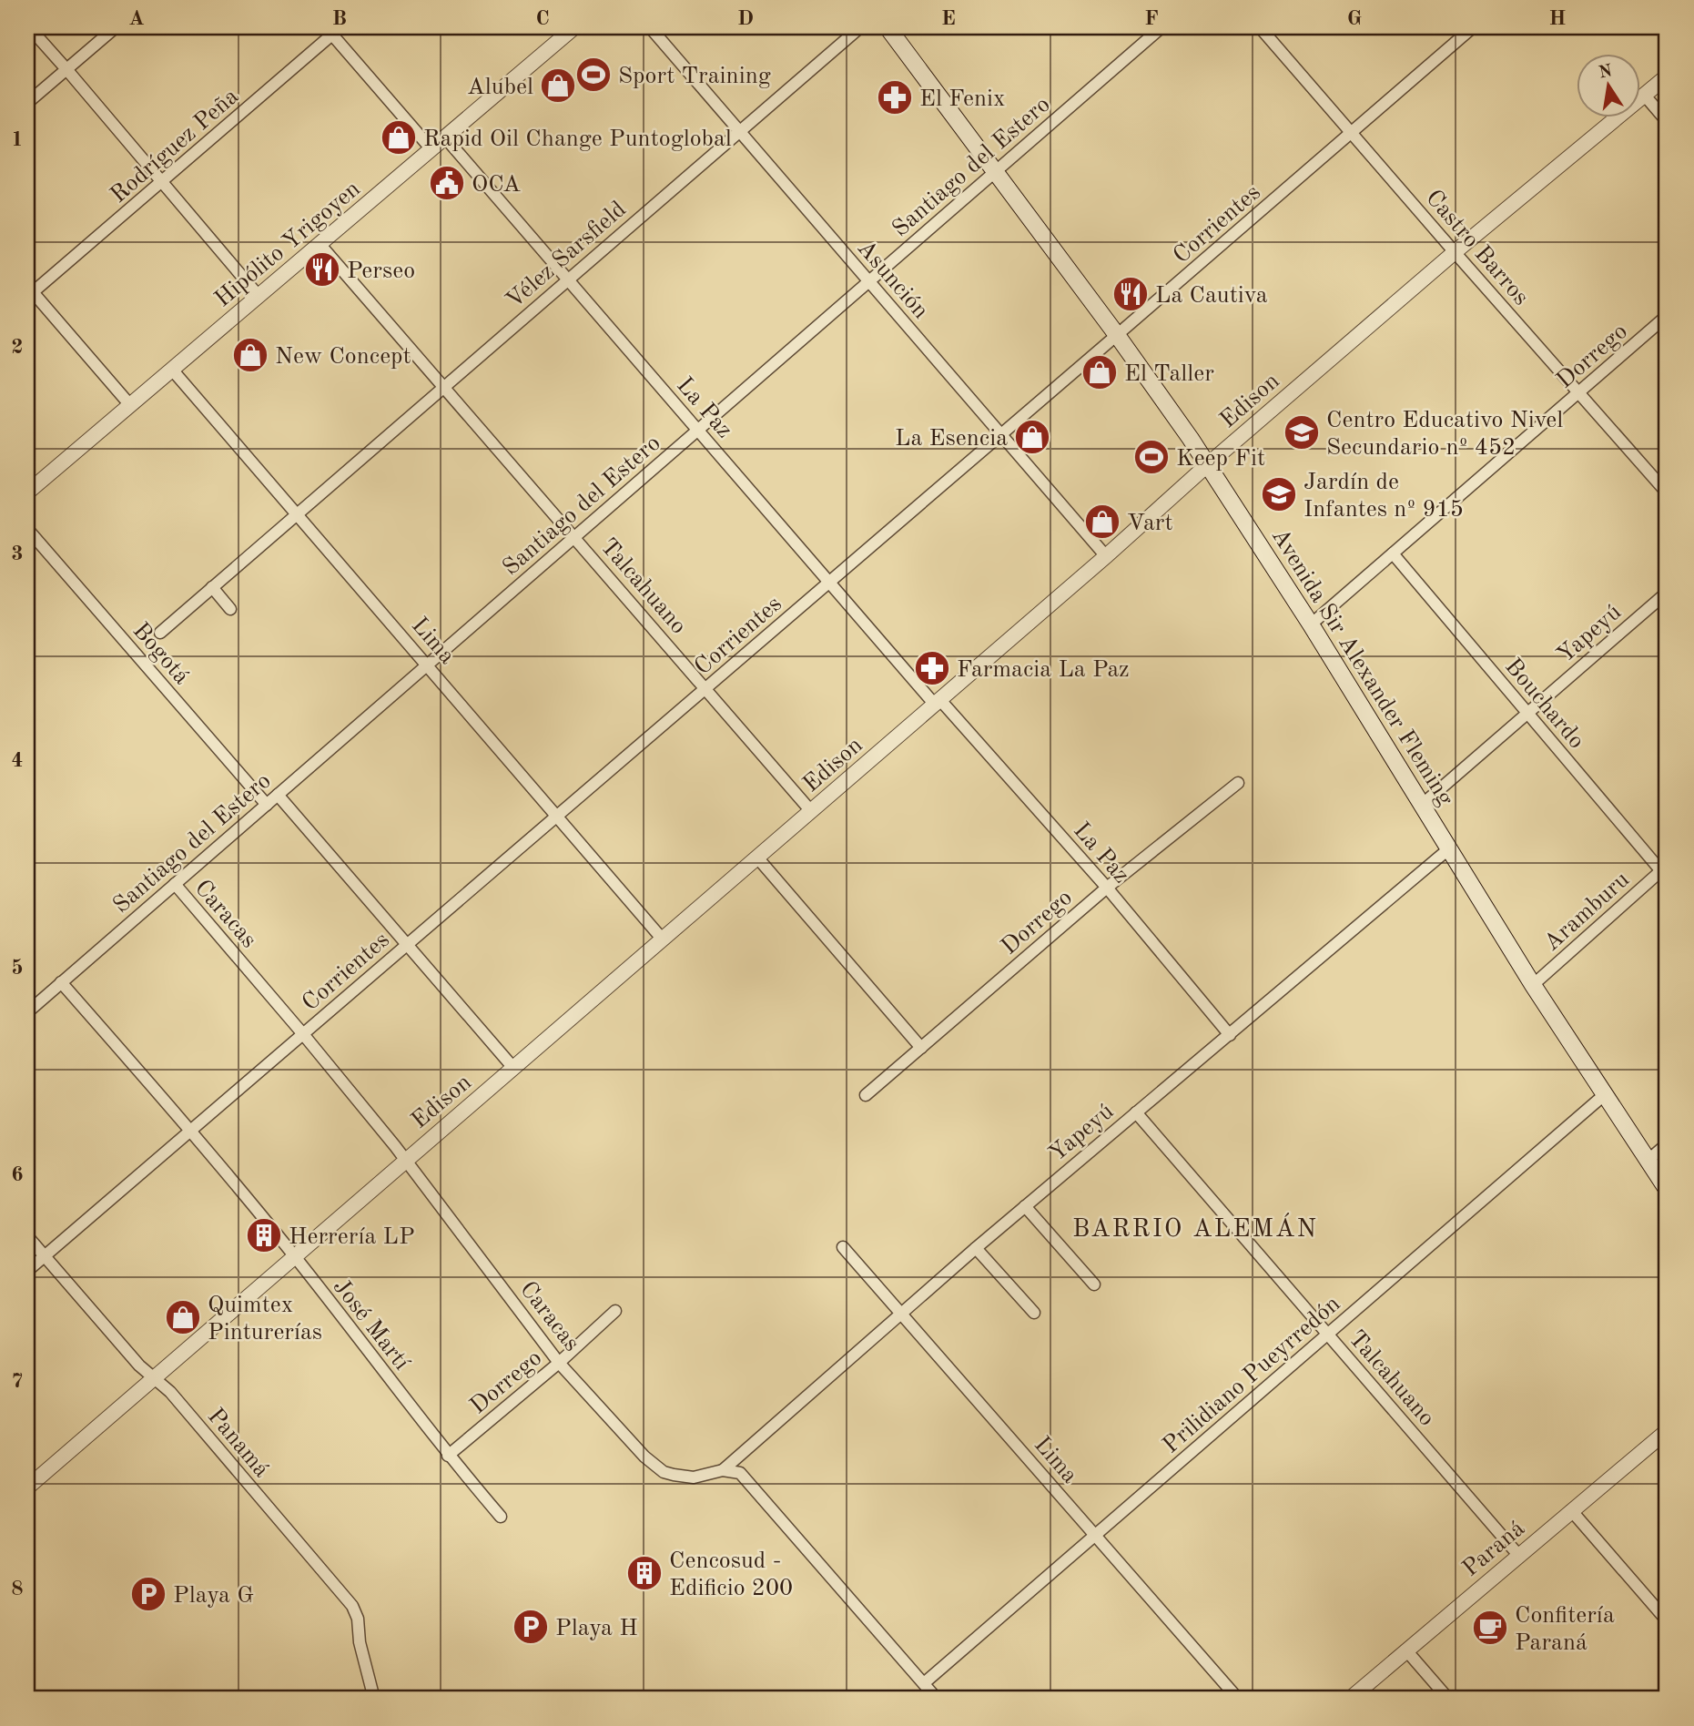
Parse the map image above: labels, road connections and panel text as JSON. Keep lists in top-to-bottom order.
{
  "streets": {
    "main road": ["Avenida Sir Alexander Fleming"],
    "street": [
      "Rodríguez Peña",
      "Santiago del Estero",
      "Corrientes",
      "Hipólito Yrigoyen",
      "Castro Barros",
      "Vélez Sarsfield",
      "Asunción",
      "Dorrego",
      "Edison",
      "La Paz",
      "Talcahuano",
      "Yapeyú",
      "Lima",
      "Bogotá",
      "Bouchardo",
      "Aramburu",
      "Caracas",
      "José Martí",
      "Prilidiano Pueyrredón",
      "Panamá",
      "Paraná"
    ]
  },
  "crossings": [
    ["Santiago del Estero", "Asunción"],
    ["Santiago del Estero", "La Paz"],
    ["Santiago del Estero", "Talcahuano"],
    ["Santiago del Estero", "Lima"],
    ["Santiago del Estero", "Bogotá"],
    ["Santiago del Estero", "Avenida Sir Alexander Fleming"],
    ["Santiago del Estero", "Caracas"],
    ["Santiago del Estero", "José Martí"],
    ["Corrientes", "Castro Barros"],
    ["Corrientes", "Asunción"],
    ["Corrientes", "La Paz"],
    ["Corrientes", "Talcahuano"],
    ["Corrientes", "Lima"],
    ["Corrientes", "Avenida Sir Alexander Fleming"],
    ["Corrientes", "Caracas"],
    ["Corrientes", "José Martí"],
    ["Corrientes", "Panamá"],
    ["Hipólito Yrigoyen", "La Paz"],
    ["Hipólito Yrigoyen", "Talcahuano"],
    ["Hipólito Yrigoyen", "Lima"],
    ["Castro Barros", "Dorrego"],
    ["Castro Barros", "Edison"],
    ["Vélez Sarsfield", "Asunción"],
    ["Vélez Sarsfield", "La Paz"],
    ["Vélez Sarsfield", "Talcahuano"],
    ["Vélez Sarsfield", "Lima"],
    ["Asunción", "Edison"],
    ["Dorrego", "La Paz"],
    ["Dorrego", "Avenida Sir Alexander Fleming"],
    ["Dorrego", "Bouchardo"],
    ["Dorrego", "Caracas"],
    ["Dorrego", "José Martí"],
    ["Edison", "La Paz"],
    ["Edison", "Talcahuano"],
    ["Edison", "Lima"],
    ["Edison", "Avenida Sir Alexander Fleming"],
    ["Edison", "Caracas"],
    ["Edison", "José Martí"],
    ["Edison", "Panamá"],
    ["La Paz", "Yapeyú"],
    ["Talcahuano", "Yapeyú"],
    ["Talcahuano", "Prilidiano Pueyrredón"],
    ["Talcahuano", "Paraná"],
    ["Yapeyú", "Lima"],
    ["Yapeyú", "Avenida Sir Alexander Fleming"],
    ["Yapeyú", "Bouchardo"],
    ["Yapeyú", "Caracas"],
    ["Lima", "Prilidiano Pueyrredón"],
    ["Avenida Sir Alexander Fleming", "Aramburu"],
    ["Avenida Sir Alexander Fleming", "Prilidiano Pueyrredón"],
    ["Bouchardo", "Aramburu"]
  ],
  "districts": ["BARRIO ALEMÁN"],
  "places": {
    "sports": ["Sport Training", "Keep Fit"],
    "shop": [
      "Alubel",
      "Rapid Oil Change Puntoglobal",
      "New Concept",
      "El Taller",
      "La Esencia",
      "Vart",
      "Quimtex Pinturerías"
    ],
    "pharmacy": ["El Fenix", "Farmacia La Paz"],
    "public building": ["OCA"],
    "restaurant": ["Perseo", "La Cautiva"],
    "school or university": ["Centro Educativo Nivel Secundario nº 452", "Jardín de Infantes nº 915"],
    "building": ["Herrería LP", "Cencosud - Edificio 200"],
    "parking": ["Playa G", "Playa H"],
    "cafe": ["Confitería Paraná"]
  },
  "north": "top",
  "grid": {
    "columns": [
      "A",
      "B",
      "C",
      "D",
      "E",
      "F",
      "G",
      "H"
    ],
    "rows": [
      "1",
      "2",
      "3",
      "4",
      "5",
      "6",
      "7",
      "8"
    ]
  }
}
